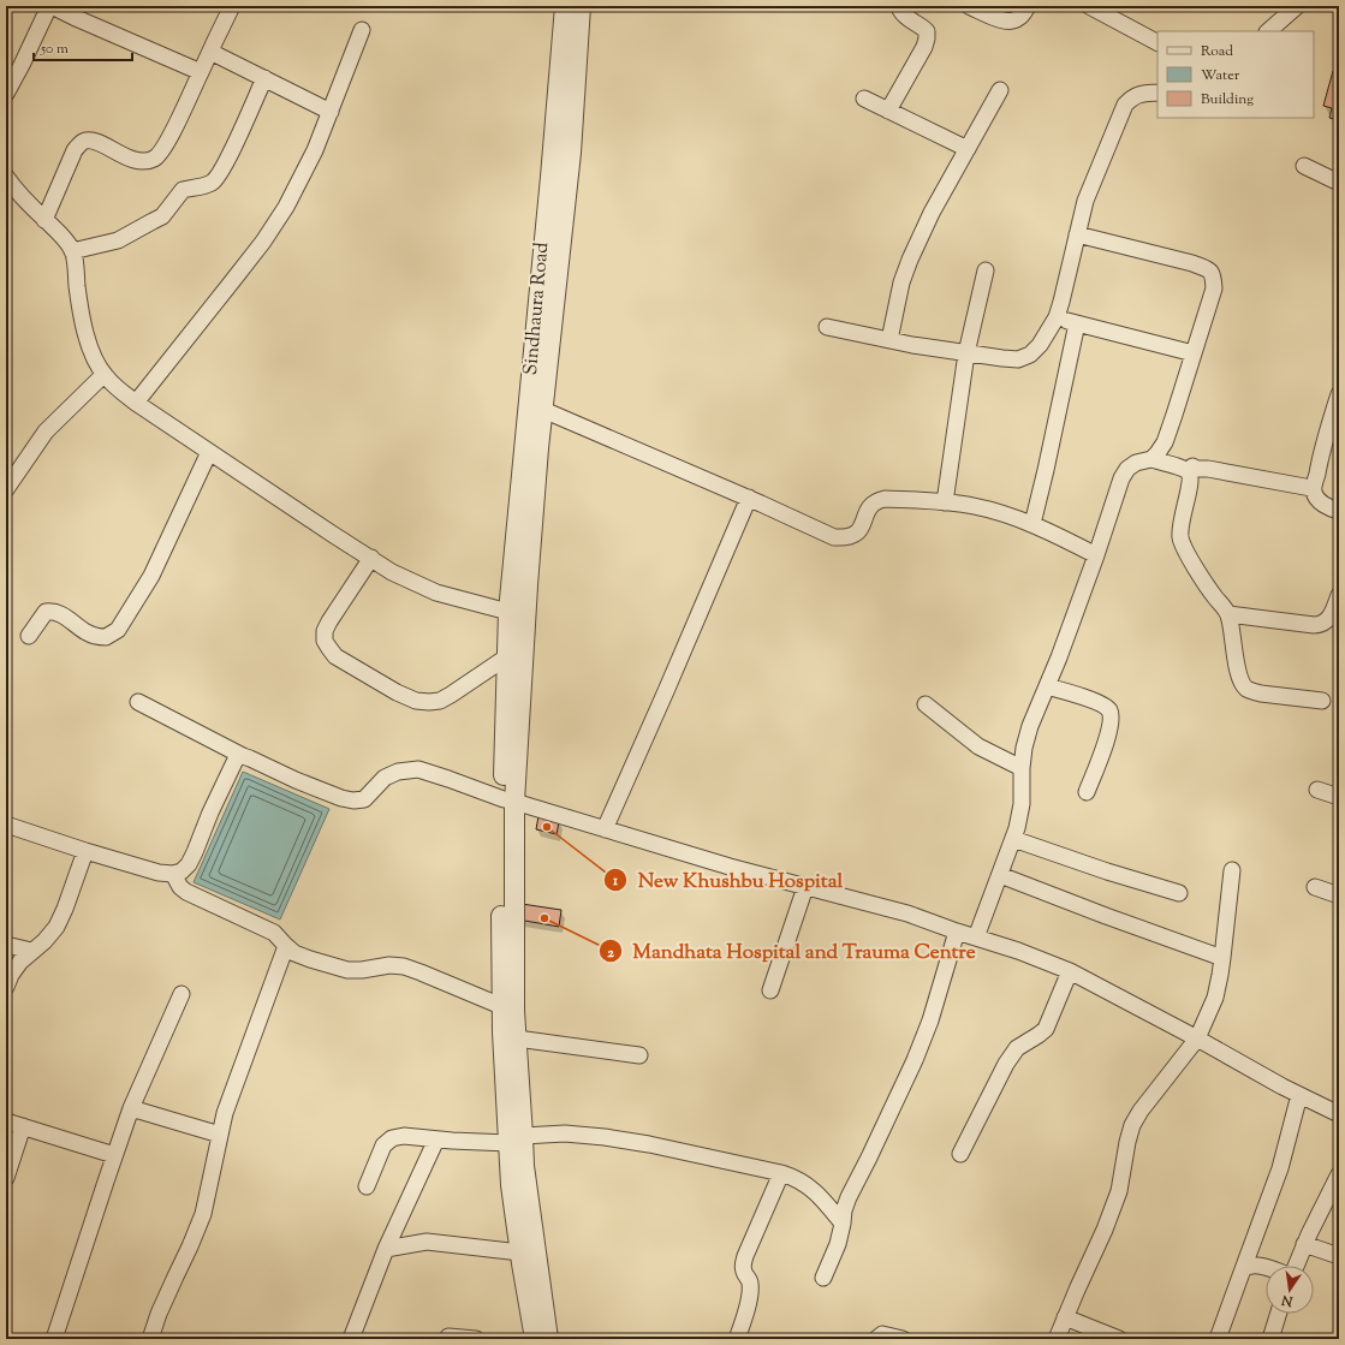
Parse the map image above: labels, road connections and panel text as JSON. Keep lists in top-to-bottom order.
{
  "streets": {
    "street": ["Sindhaura Road"]
  },
  "places": ["New Khushbu Hospital", "Mandhata Hospital and Trauma Centre"],
  "legend": ["Road", "Water", "Building"],
  "scale_bar": "50 m",
  "north": "bottom"
}
